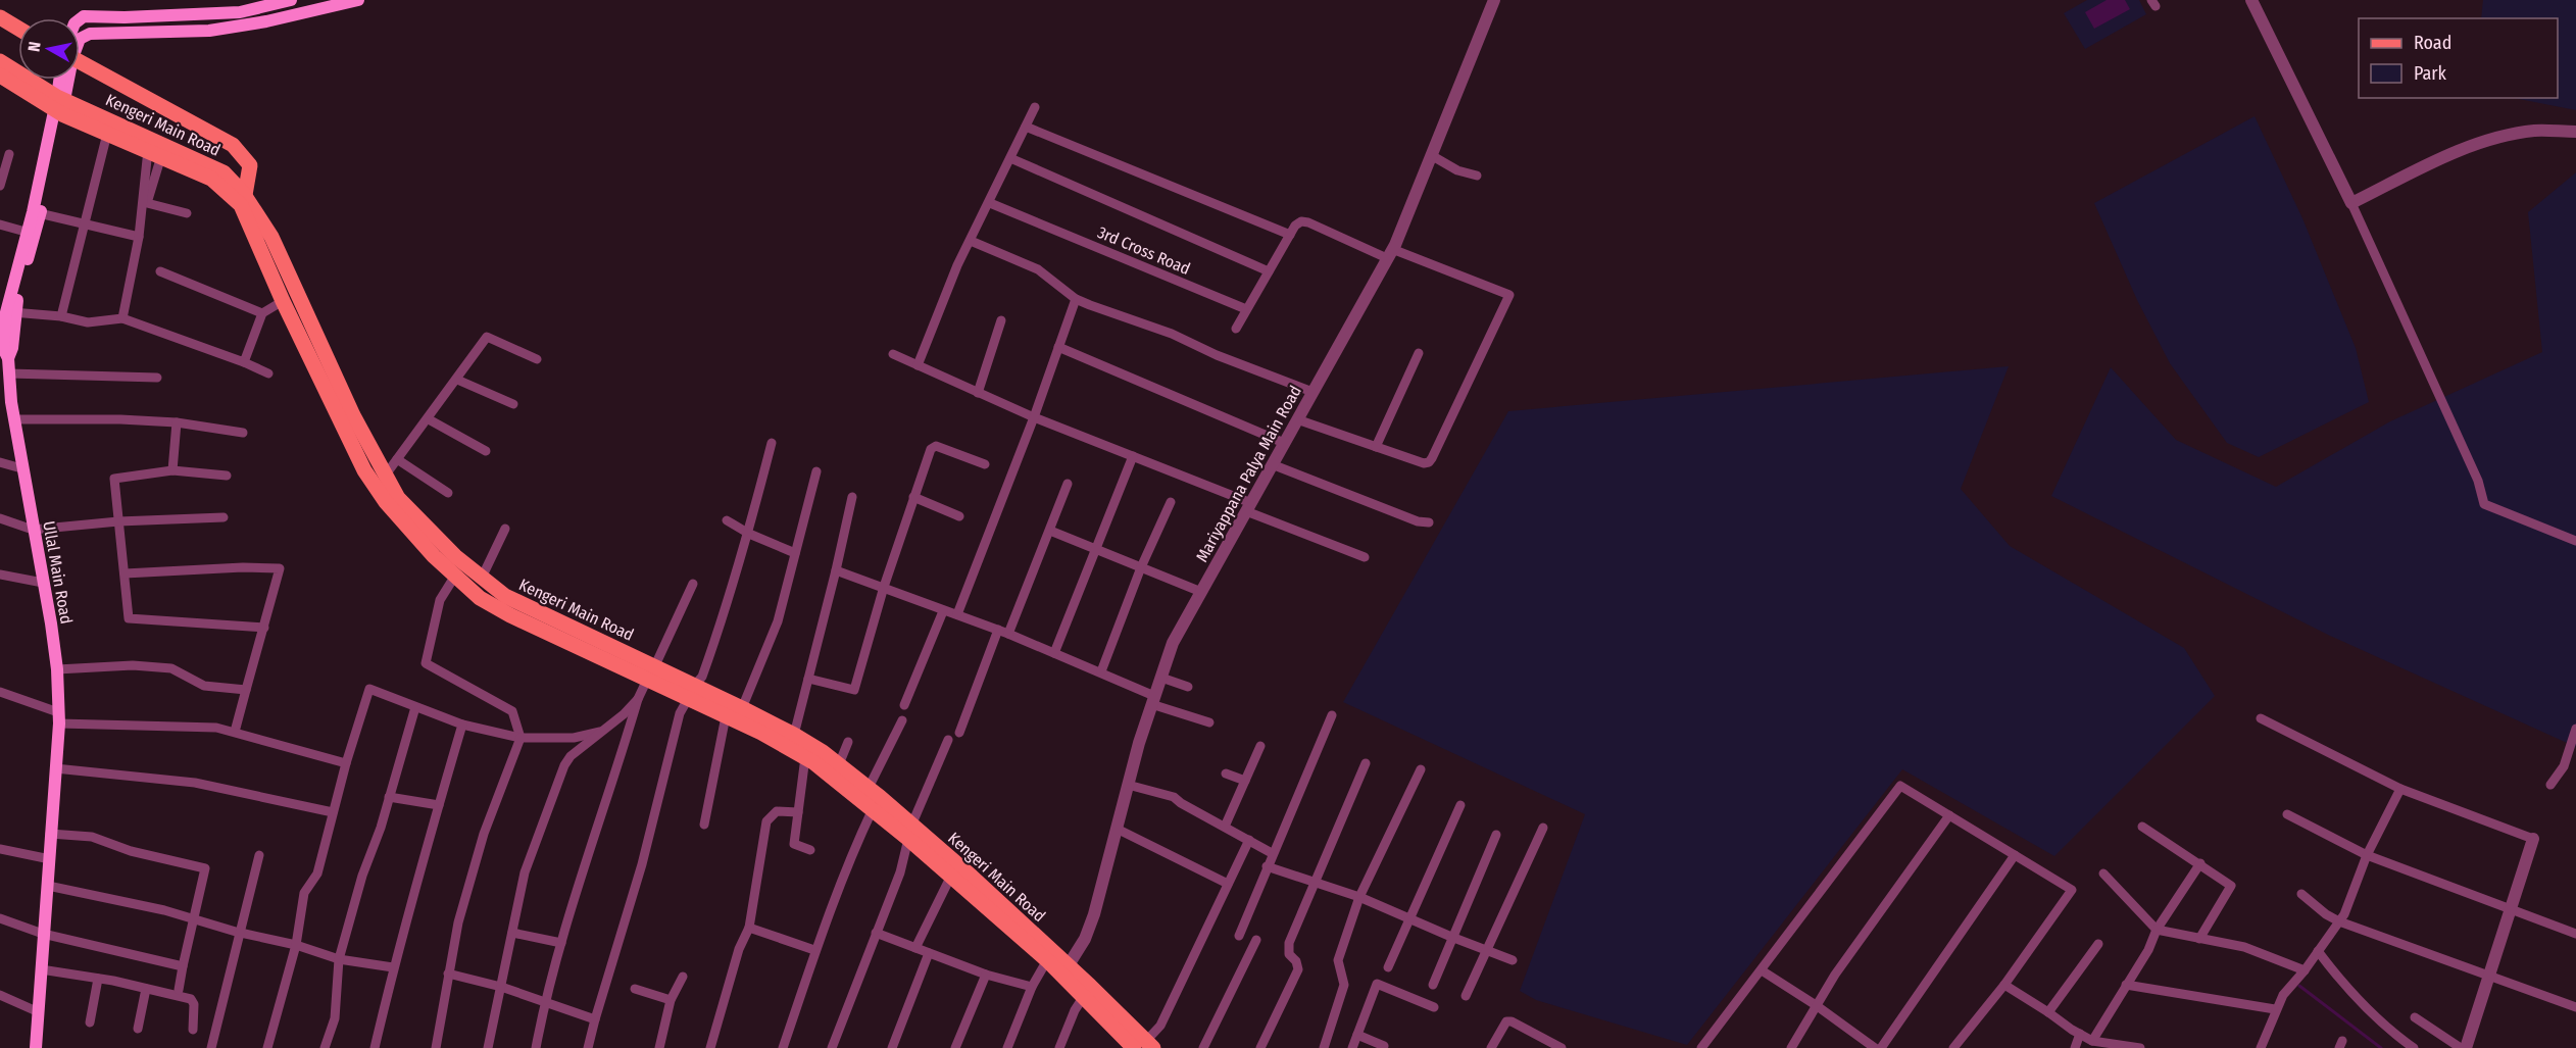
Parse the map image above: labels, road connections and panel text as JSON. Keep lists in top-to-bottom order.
{
  "streets": {
    "main road": ["Kengeri Main Road", "Ullal Main Road"],
    "street": ["3rd Cross Road", "Mariyappana Palya Main Road"]
  },
  "crossings": [
    ["Kengeri Main Road", "Mariyappana Palya Main Road"],
    ["Kengeri Main Road", "Ullal Main Road"]
  ],
  "legend": ["Road", "Park"],
  "north": "left"
}
